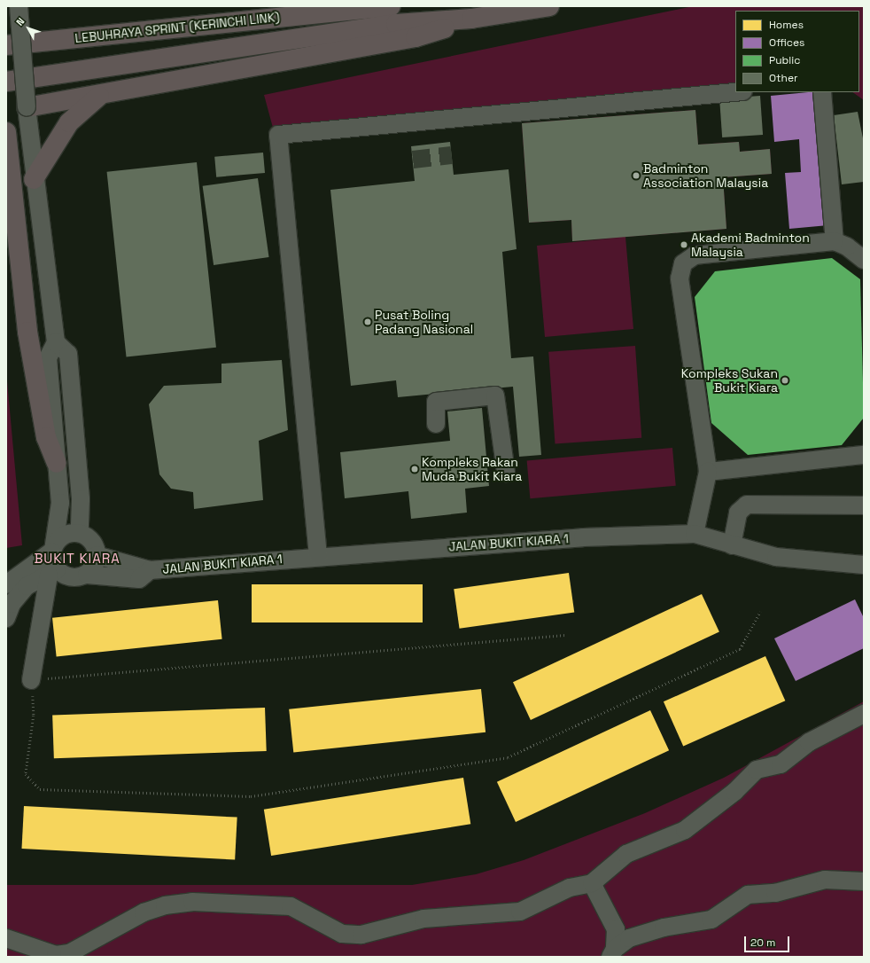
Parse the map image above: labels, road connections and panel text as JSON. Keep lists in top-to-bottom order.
{
  "streets": {
    "highway": ["LEBUHRAYA SPRINT (KERINCHI LINK)"],
    "street": ["JALAN BUKIT KIARA 1"]
  },
  "districts": ["BUKIT KIARA"],
  "places": [
    "Badminton Association Malaysia",
    "Akademi Badminton Malaysia",
    "Pusat Boling Padang Nasional",
    "Kompleks Sukan Bukit Kiara",
    "Kompleks Rakan Muda Bukit Kiara"
  ],
  "legend": [
    "Homes",
    "Offices",
    "Public",
    "Other"
  ],
  "scale_bar": "20 m",
  "north": "top left"
}
